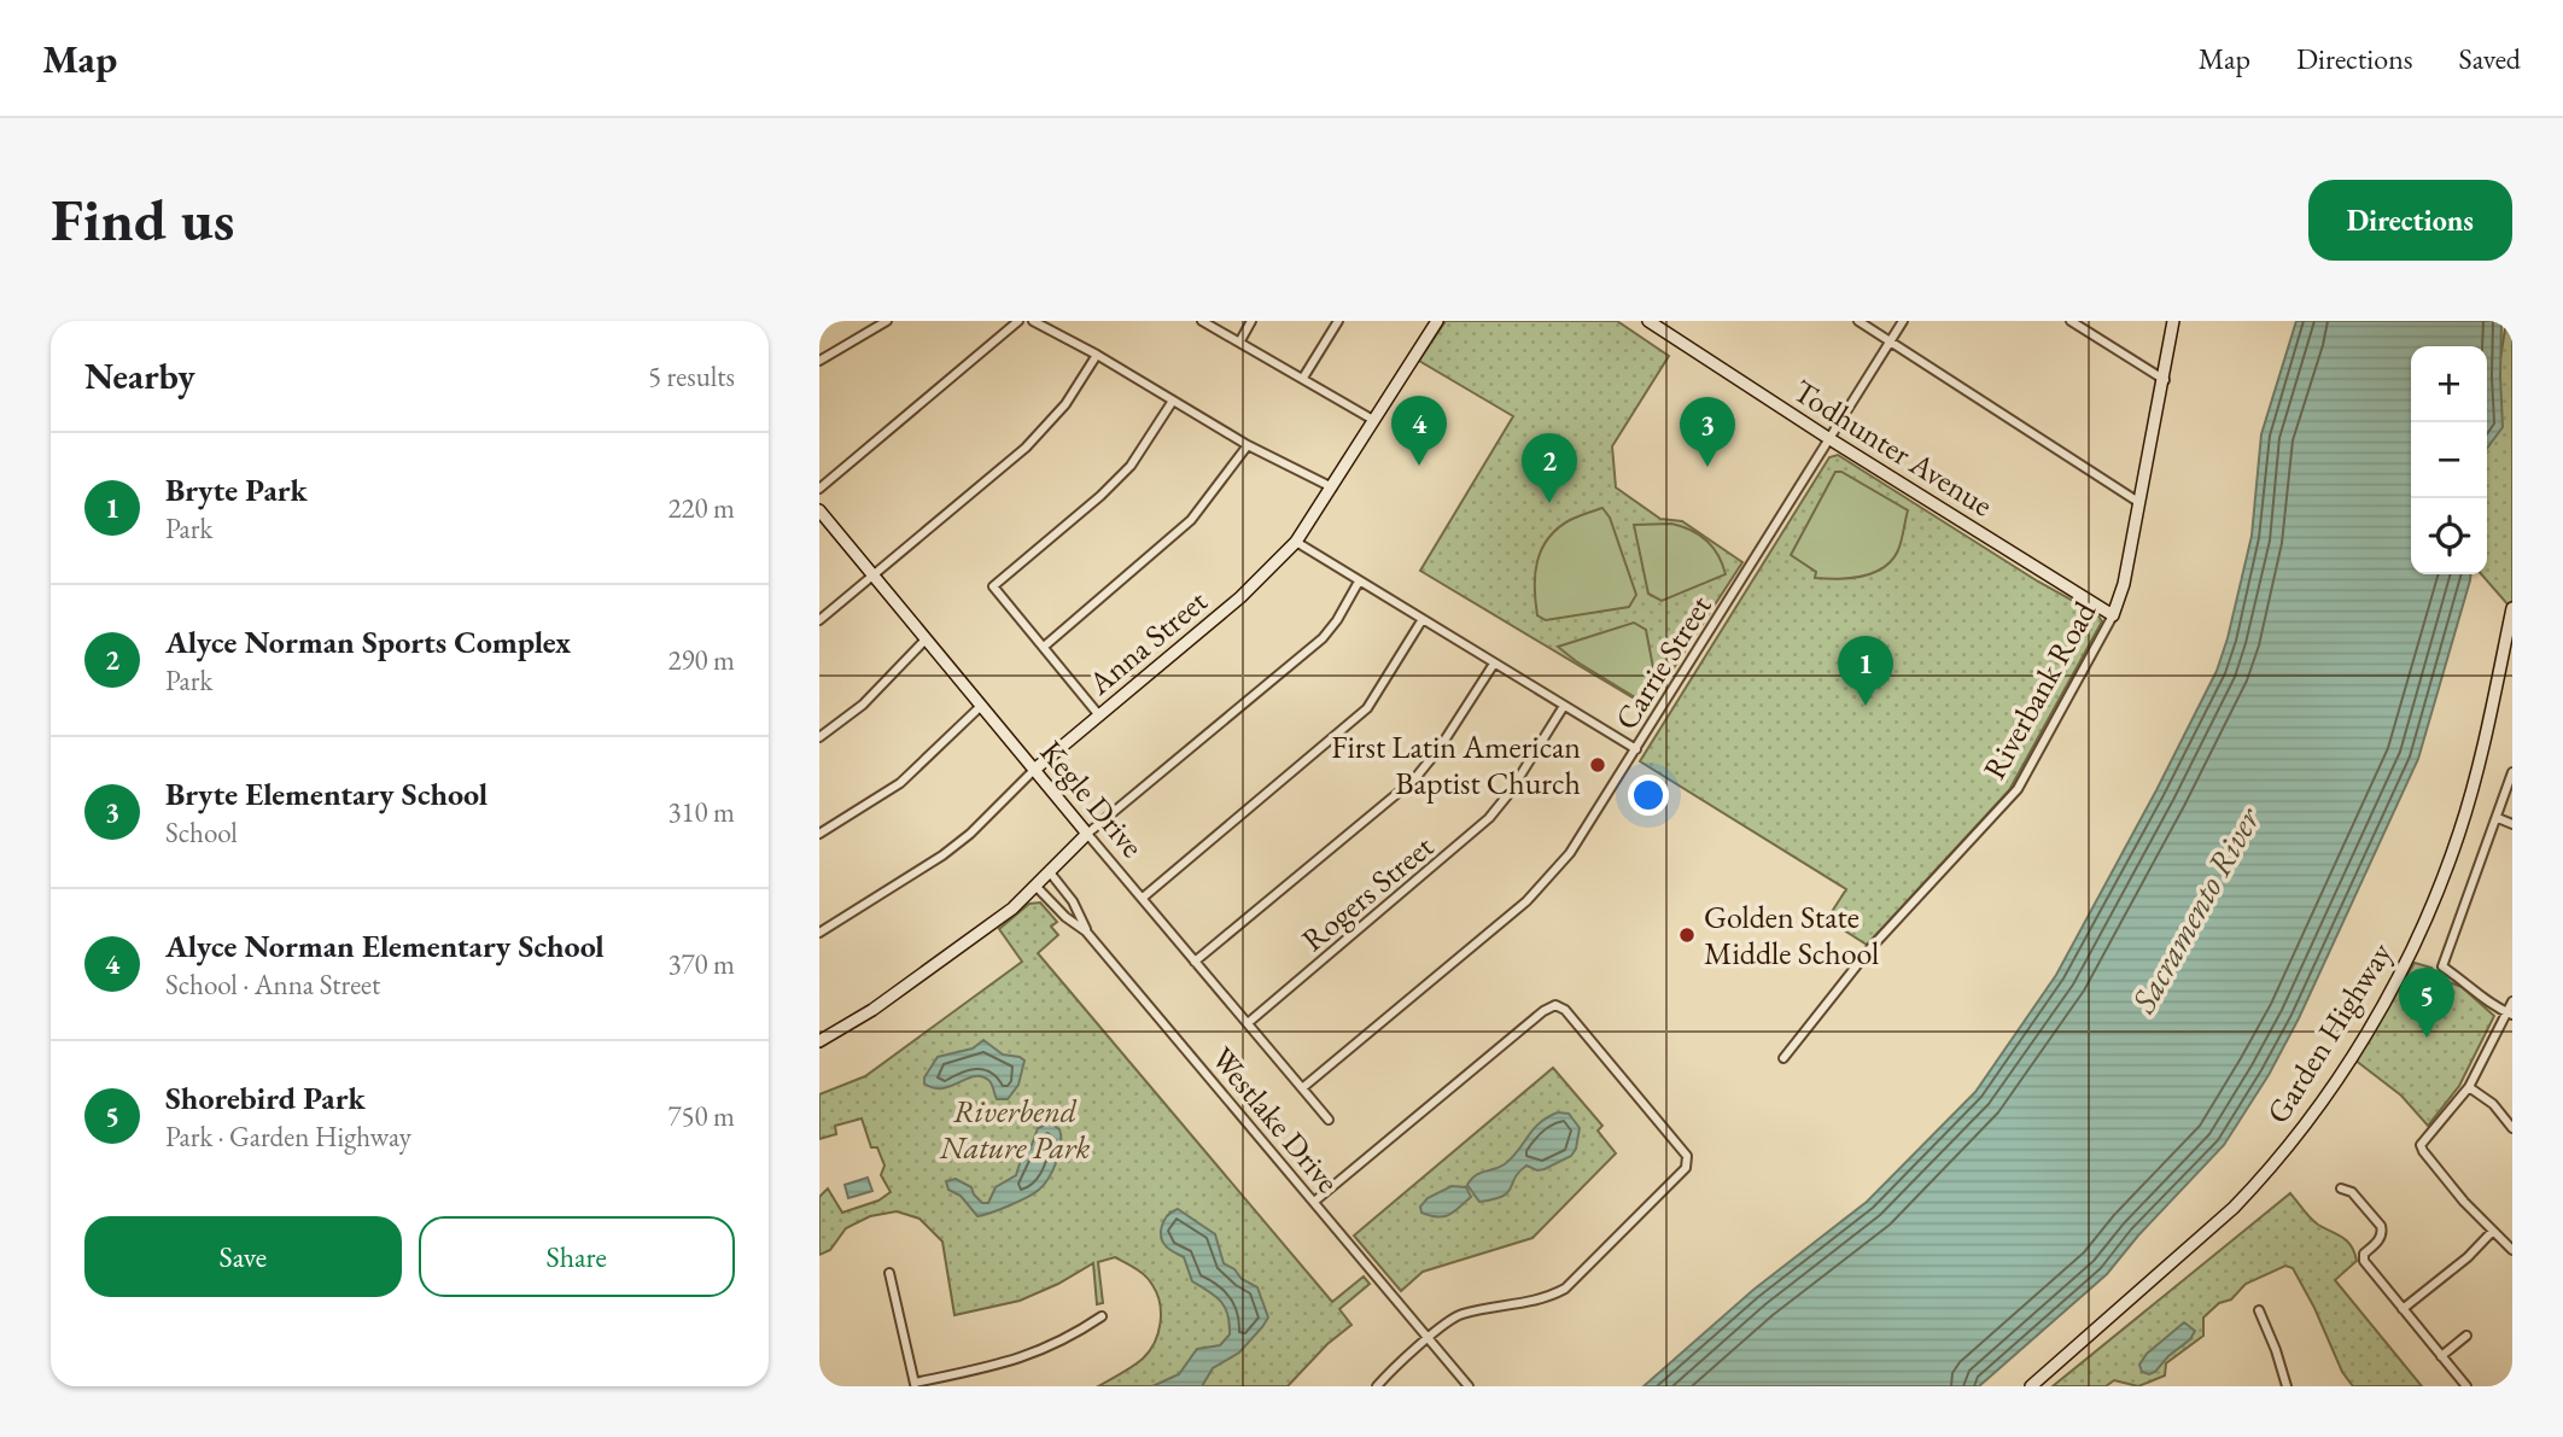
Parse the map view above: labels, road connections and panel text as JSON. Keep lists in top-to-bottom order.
{
  "streets": {
    "street": [
      "Todhunter Avenue",
      "Anna Street",
      "Carrie Street",
      "Riverbank Road",
      "Kegle Drive",
      "Rogers Street",
      "Garden Highway",
      "Westlake Drive"
    ]
  },
  "crossings": [
    ["Todhunter Avenue", "Carrie Street"],
    ["Todhunter Avenue", "Riverbank Road"],
    ["Anna Street", "Kegle Drive"],
    ["Carrie Street", "Kegle Drive"],
    ["Kegle Drive", "Rogers Street"]
  ],
  "water": ["Sacramento River"],
  "parks": ["Riverbend Nature Park"],
  "places": ["First Latin American Baptist Church", "Golden State Middle School"],
  "page": {
    "header": "Map",
    "nav": ["Map", "Directions", "Saved"],
    "buttons": [
      "Directions",
      ["Save", "Share"]
    ],
    "title": "Find us",
    "heading": ["Nearby", "5 results"],
    "map_buttons": ["+", "−"],
    "pins": [
      "4",
      "3",
      "2",
      "1",
      "5"
    ],
    "list": [
      {
        "mark": "1",
        "name": "Bryte Park",
        "note": "Park",
        "value": "220 m"
      },
      {
        "mark": "2",
        "name": "Alyce Norman Sports Complex",
        "note": "Park",
        "value": "290 m"
      },
      {
        "mark": "3",
        "name": "Bryte Elementary School",
        "note": "School",
        "value": "310 m"
      },
      {
        "mark": "4",
        "name": "Alyce Norman Elementary School",
        "note": "School · Anna Street",
        "value": "370 m"
      },
      {
        "mark": "5",
        "name": "Shorebird Park",
        "note": "Park · Garden Highway",
        "value": "750 m"
      }
    ]
  }
}
